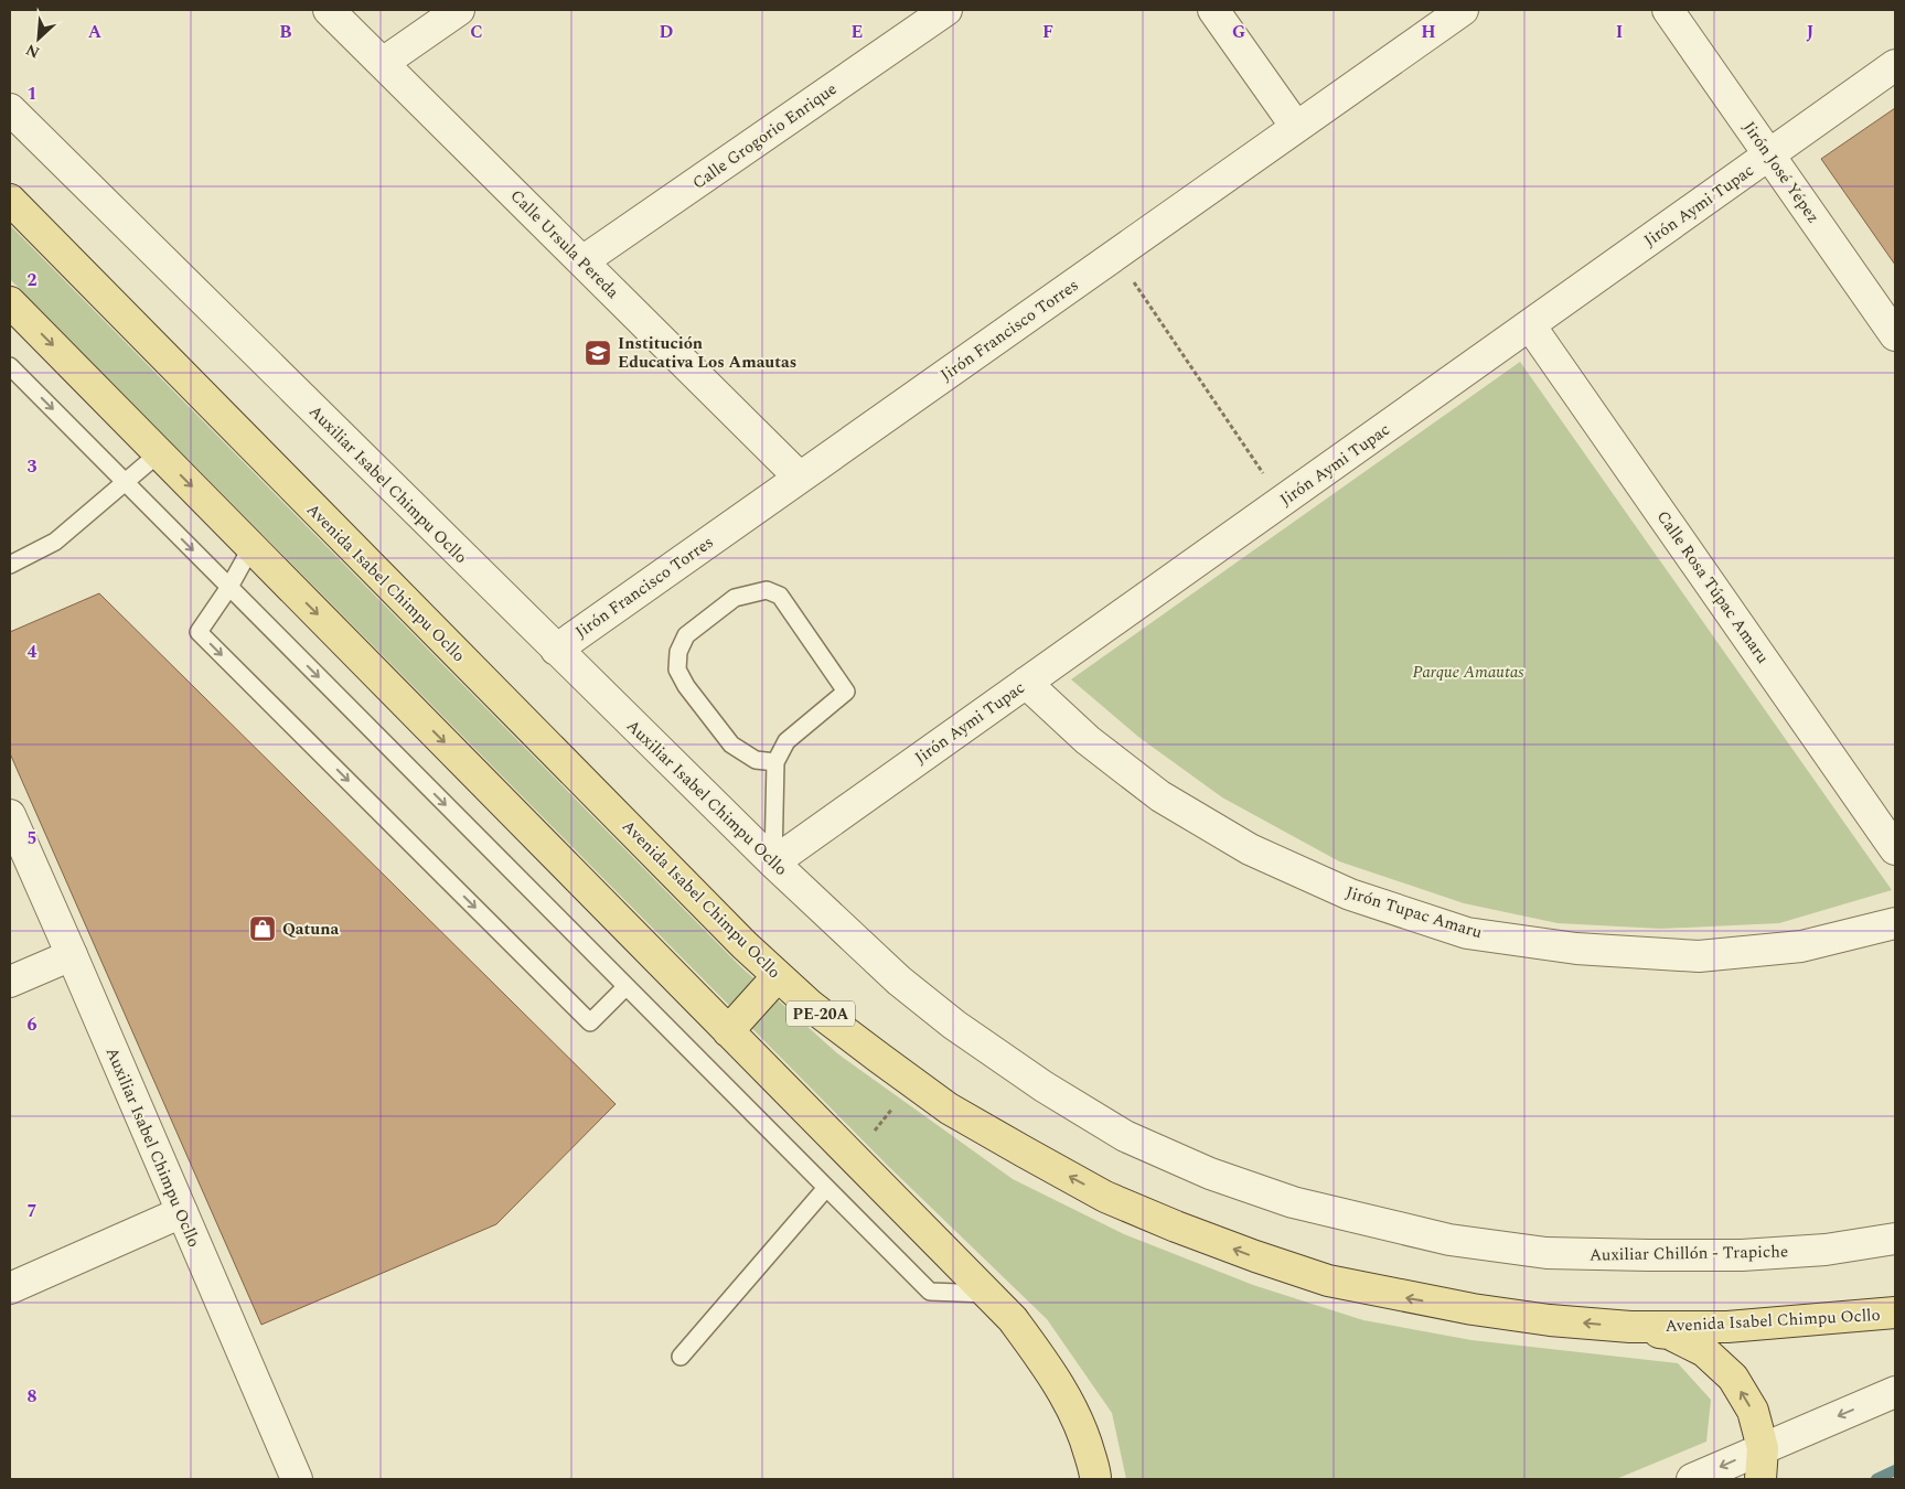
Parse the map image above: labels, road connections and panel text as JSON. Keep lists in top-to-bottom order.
{
  "streets": {
    "main road": ["Avenida Isabel Chimpu Ocllo", "PE-20A"],
    "street": [
      "Calle Grogorio Enrique",
      "Jirón José Yépez",
      "Jirón Aymi Tupac",
      "Calle Ursula Pereda",
      "Jirón Francisco Torres",
      "Auxiliar Isabel Chimpu Ocllo",
      "Calle Rosa Túpac Amaru",
      "Jirón Tupac Amaru",
      "Auxiliar Chillón - Trapiche"
    ]
  },
  "crossings": [
    ["Calle Grogorio Enrique", "Calle Ursula Pereda"],
    ["Jirón José Yépez", "Jirón Aymi Tupac"],
    ["Jirón Aymi Tupac", "Auxiliar Isabel Chimpu Ocllo"],
    ["Jirón Aymi Tupac", "Calle Rosa Túpac Amaru"],
    ["Jirón Aymi Tupac", "Jirón Tupac Amaru"],
    ["Calle Ursula Pereda", "Jirón Francisco Torres"],
    ["Jirón Francisco Torres", "Auxiliar Isabel Chimpu Ocllo"],
    ["Auxiliar Isabel Chimpu Ocllo", "Auxiliar Chillón - Trapiche"]
  ],
  "parks": ["Parque Amautas"],
  "places": {
    "school or university": ["Institución Educativa Los Amautas"],
    "shop": ["Qatuna"]
  },
  "north": "bottom left",
  "grid": {
    "columns": [
      "A",
      "B",
      "C",
      "D",
      "E",
      "F",
      "G",
      "H",
      "I",
      "J"
    ],
    "rows": [
      "1",
      "2",
      "3",
      "4",
      "5",
      "6",
      "7",
      "8"
    ]
  }
}
